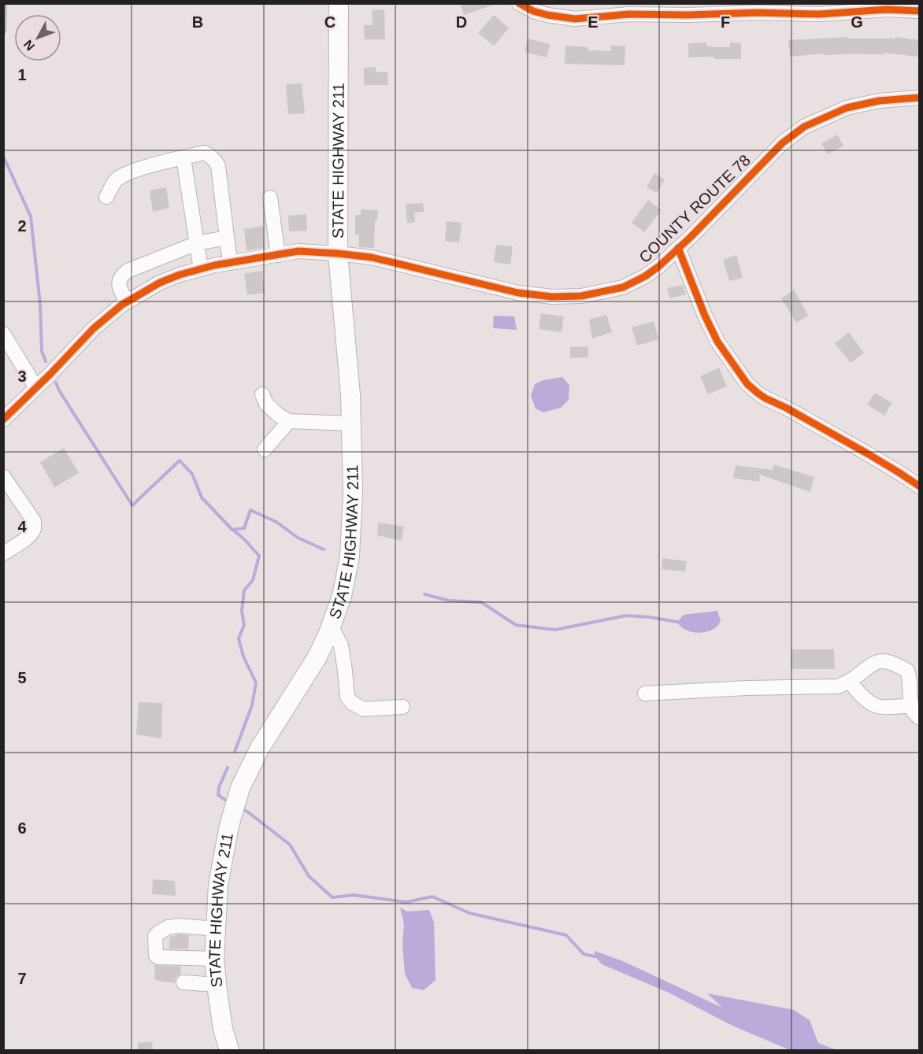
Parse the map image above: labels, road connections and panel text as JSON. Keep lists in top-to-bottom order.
{
  "streets": {
    "main road": ["STATE HIGHWAY 211"],
    "street": ["COUNTY ROUTE 78"]
  },
  "crossings": [
    ["STATE HIGHWAY 211", "COUNTY ROUTE 78"]
  ],
  "north": "bottom left",
  "grid": {
    "columns": [
      "B",
      "C",
      "D",
      "E",
      "F",
      "G"
    ],
    "rows": [
      "1",
      "2",
      "3",
      "4",
      "5",
      "6",
      "7"
    ]
  }
}
